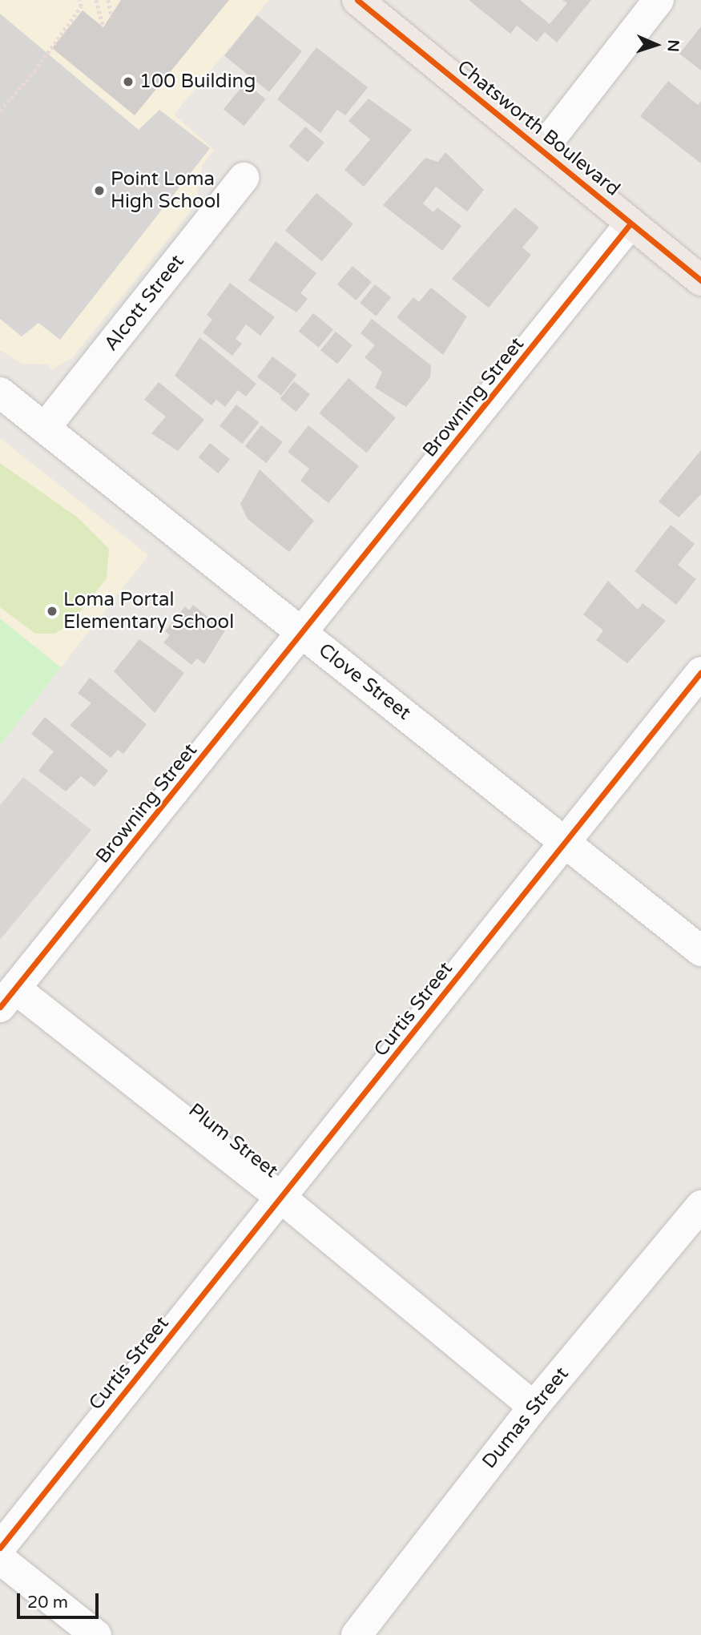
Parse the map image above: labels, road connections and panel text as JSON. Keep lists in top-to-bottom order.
{
  "streets": {
    "main road": ["Chatsworth Boulevard"],
    "street": [
      "Alcott Street",
      "Browning Street",
      "Clove Street",
      "Curtis Street",
      "Plum Street",
      "Dumas Street"
    ]
  },
  "crossings": [
    ["Chatsworth Boulevard", "Browning Street"],
    ["Alcott Street", "Clove Street"],
    ["Browning Street", "Clove Street"],
    ["Browning Street", "Plum Street"],
    ["Clove Street", "Curtis Street"],
    ["Curtis Street", "Plum Street"],
    ["Plum Street", "Dumas Street"]
  ],
  "places": ["100 Building", "Point Loma High School", "Loma Portal Elementary School"],
  "scale_bar": "20 m",
  "north": "right"
}
